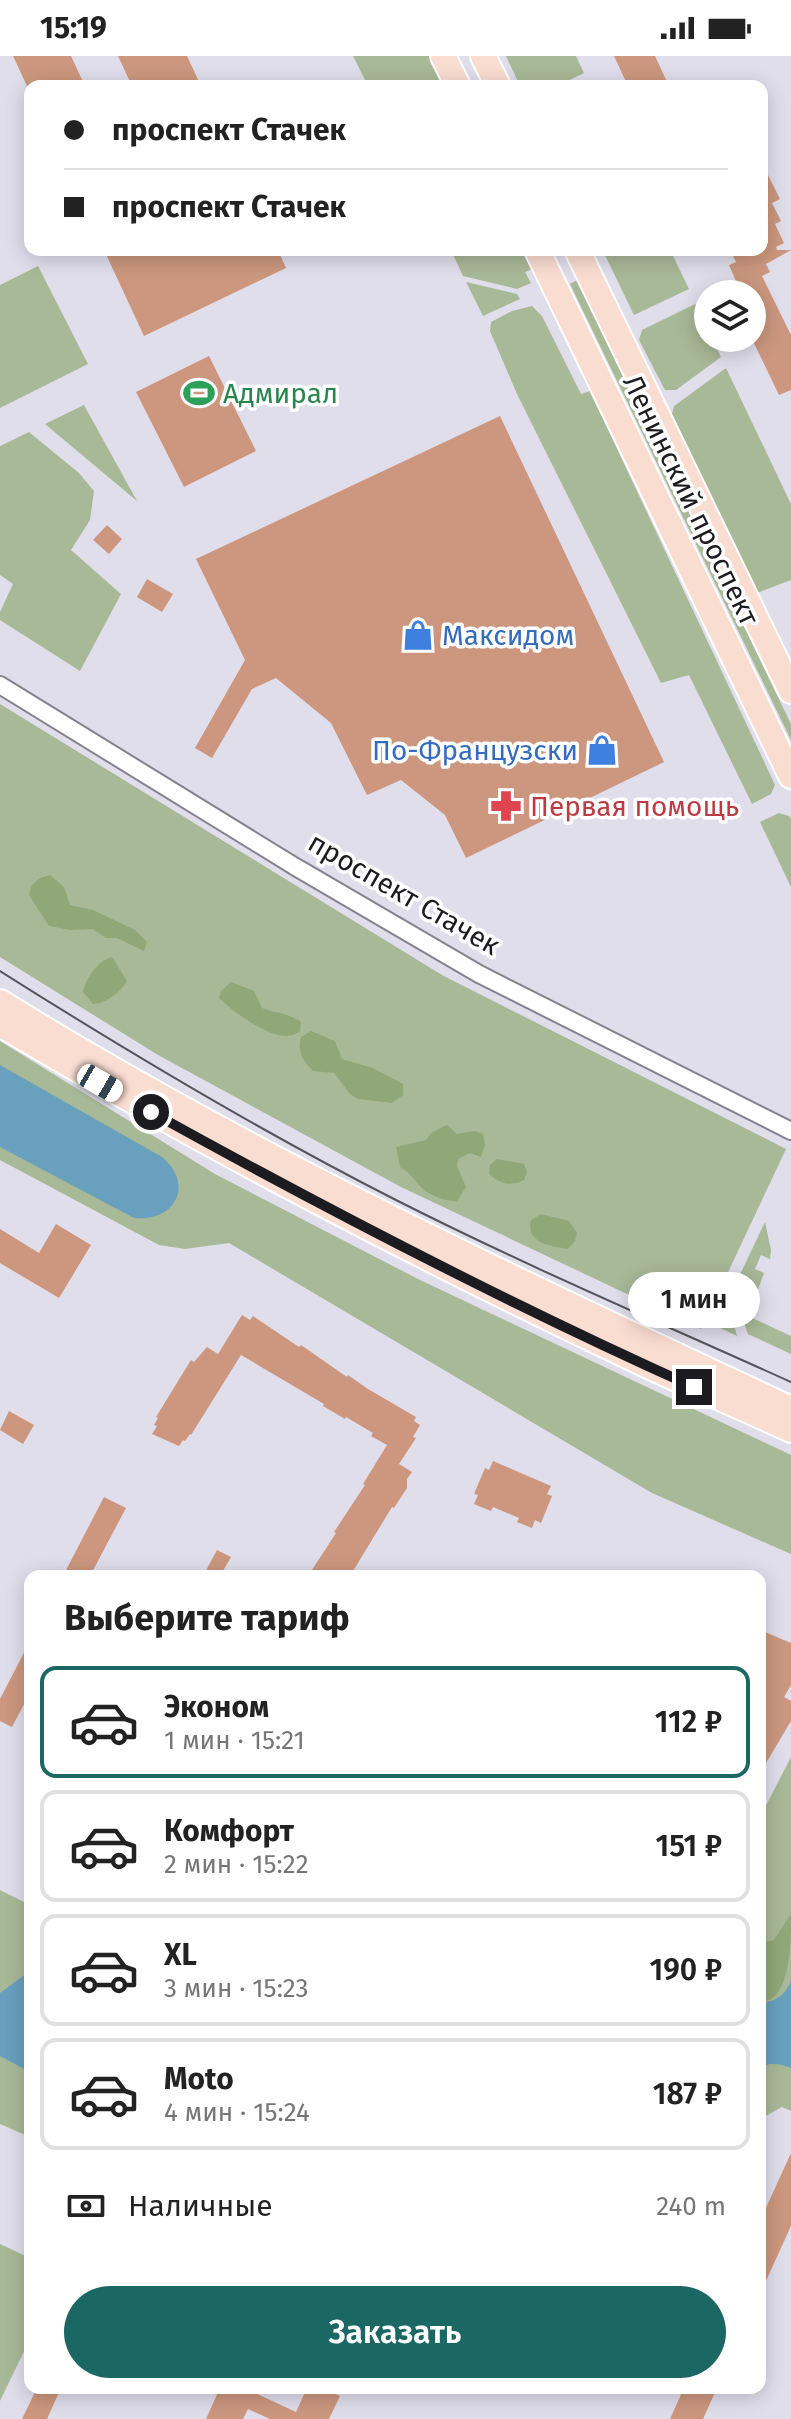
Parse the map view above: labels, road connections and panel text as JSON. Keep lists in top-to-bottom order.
{
  "streets": {
    "main road": ["Ленинский проспект"],
    "street": ["проспект Стачек"]
  },
  "places": {
    "sports": ["Адмирал"],
    "shop": ["Максидом", "По-Французски"],
    "pharmacy": ["Первая помощь"]
  },
  "page": {
    "status": "15:19",
    "banner": ["проспект Стачек", "проспект Стачек"],
    "bubble": "1 мин",
    "heading": "Выберите тариф",
    "list": [
      {
        "name": "Эконом",
        "note": "1 мин · 15:21",
        "value": "112 ₽"
      },
      {
        "name": "Комфорт",
        "note": "2 мин · 15:22",
        "value": "151 ₽"
      },
      {
        "name": "XL",
        "note": "3 мин · 15:23",
        "value": "190 ₽"
      },
      {
        "name": "Moto",
        "note": "4 мин · 15:24",
        "value": "187 ₽"
      }
    ],
    "pay": ["Наличные", "240 m"],
    "buttons": "Заказать"
  }
}
